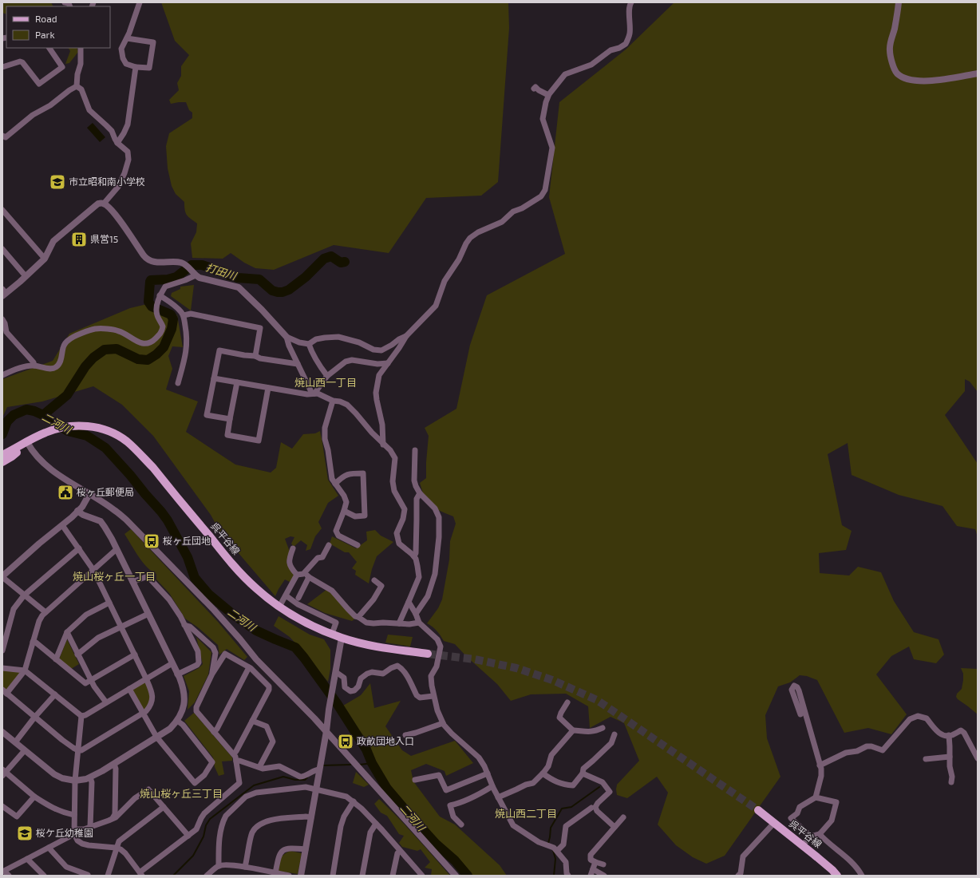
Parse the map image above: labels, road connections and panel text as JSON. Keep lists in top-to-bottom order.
{
  "streets": {
    "main road": ["呉平谷線"]
  },
  "districts": [
    "焼山西一丁目",
    "焼山桜ヶ丘一丁目",
    "焼山桜ヶ丘三丁目",
    "焼山西二丁目"
  ],
  "water": ["打田川", "二河川"],
  "places": {
    "school or university": ["市立昭和南小学校", "桜ケ丘幼稚園"],
    "building": ["県営15"],
    "public building": ["桜ヶ丘郵便局"],
    "bus stop": ["桜ヶ丘団地", "政畝団地入口"]
  },
  "legend": ["Road", "Park"]
}
